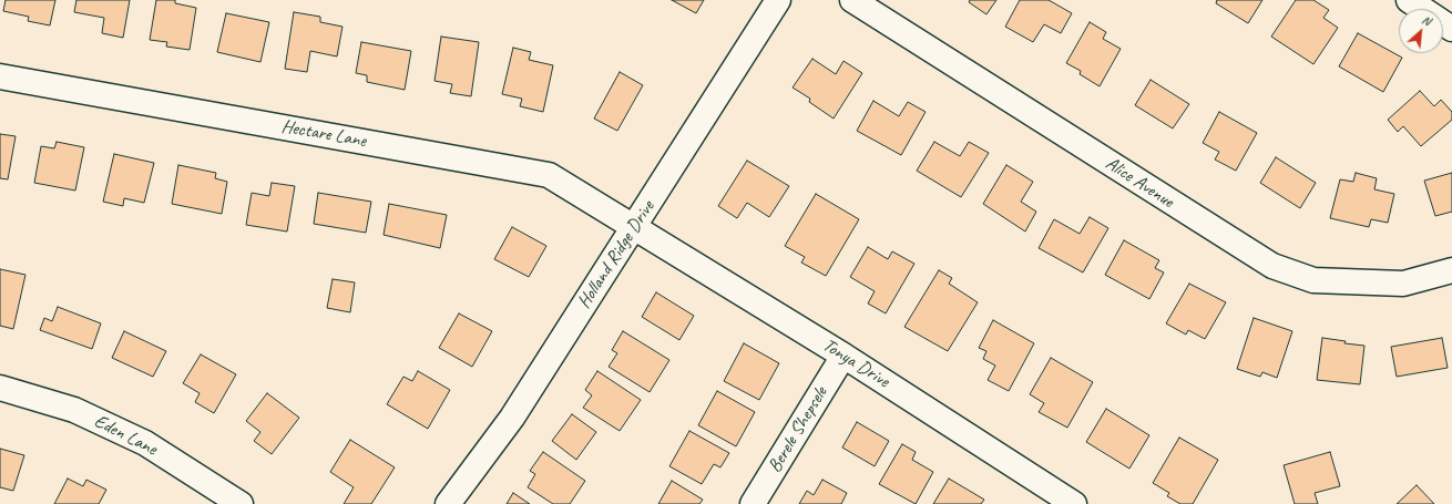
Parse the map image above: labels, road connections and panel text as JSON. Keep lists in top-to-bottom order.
{
  "streets": {
    "street": [
      "Hectare Lane",
      "Alice Avenue",
      "Holland Ridge Drive",
      "Tonya Drive",
      "Berele Shepsele",
      "Eden Lane"
    ]
  },
  "crossings": [
    ["Hectare Lane", "Holland Ridge Drive"],
    ["Hectare Lane", "Tonya Drive"],
    ["Holland Ridge Drive", "Tonya Drive"],
    ["Tonya Drive", "Berele Shepsele"]
  ],
  "north": "top right"
}
